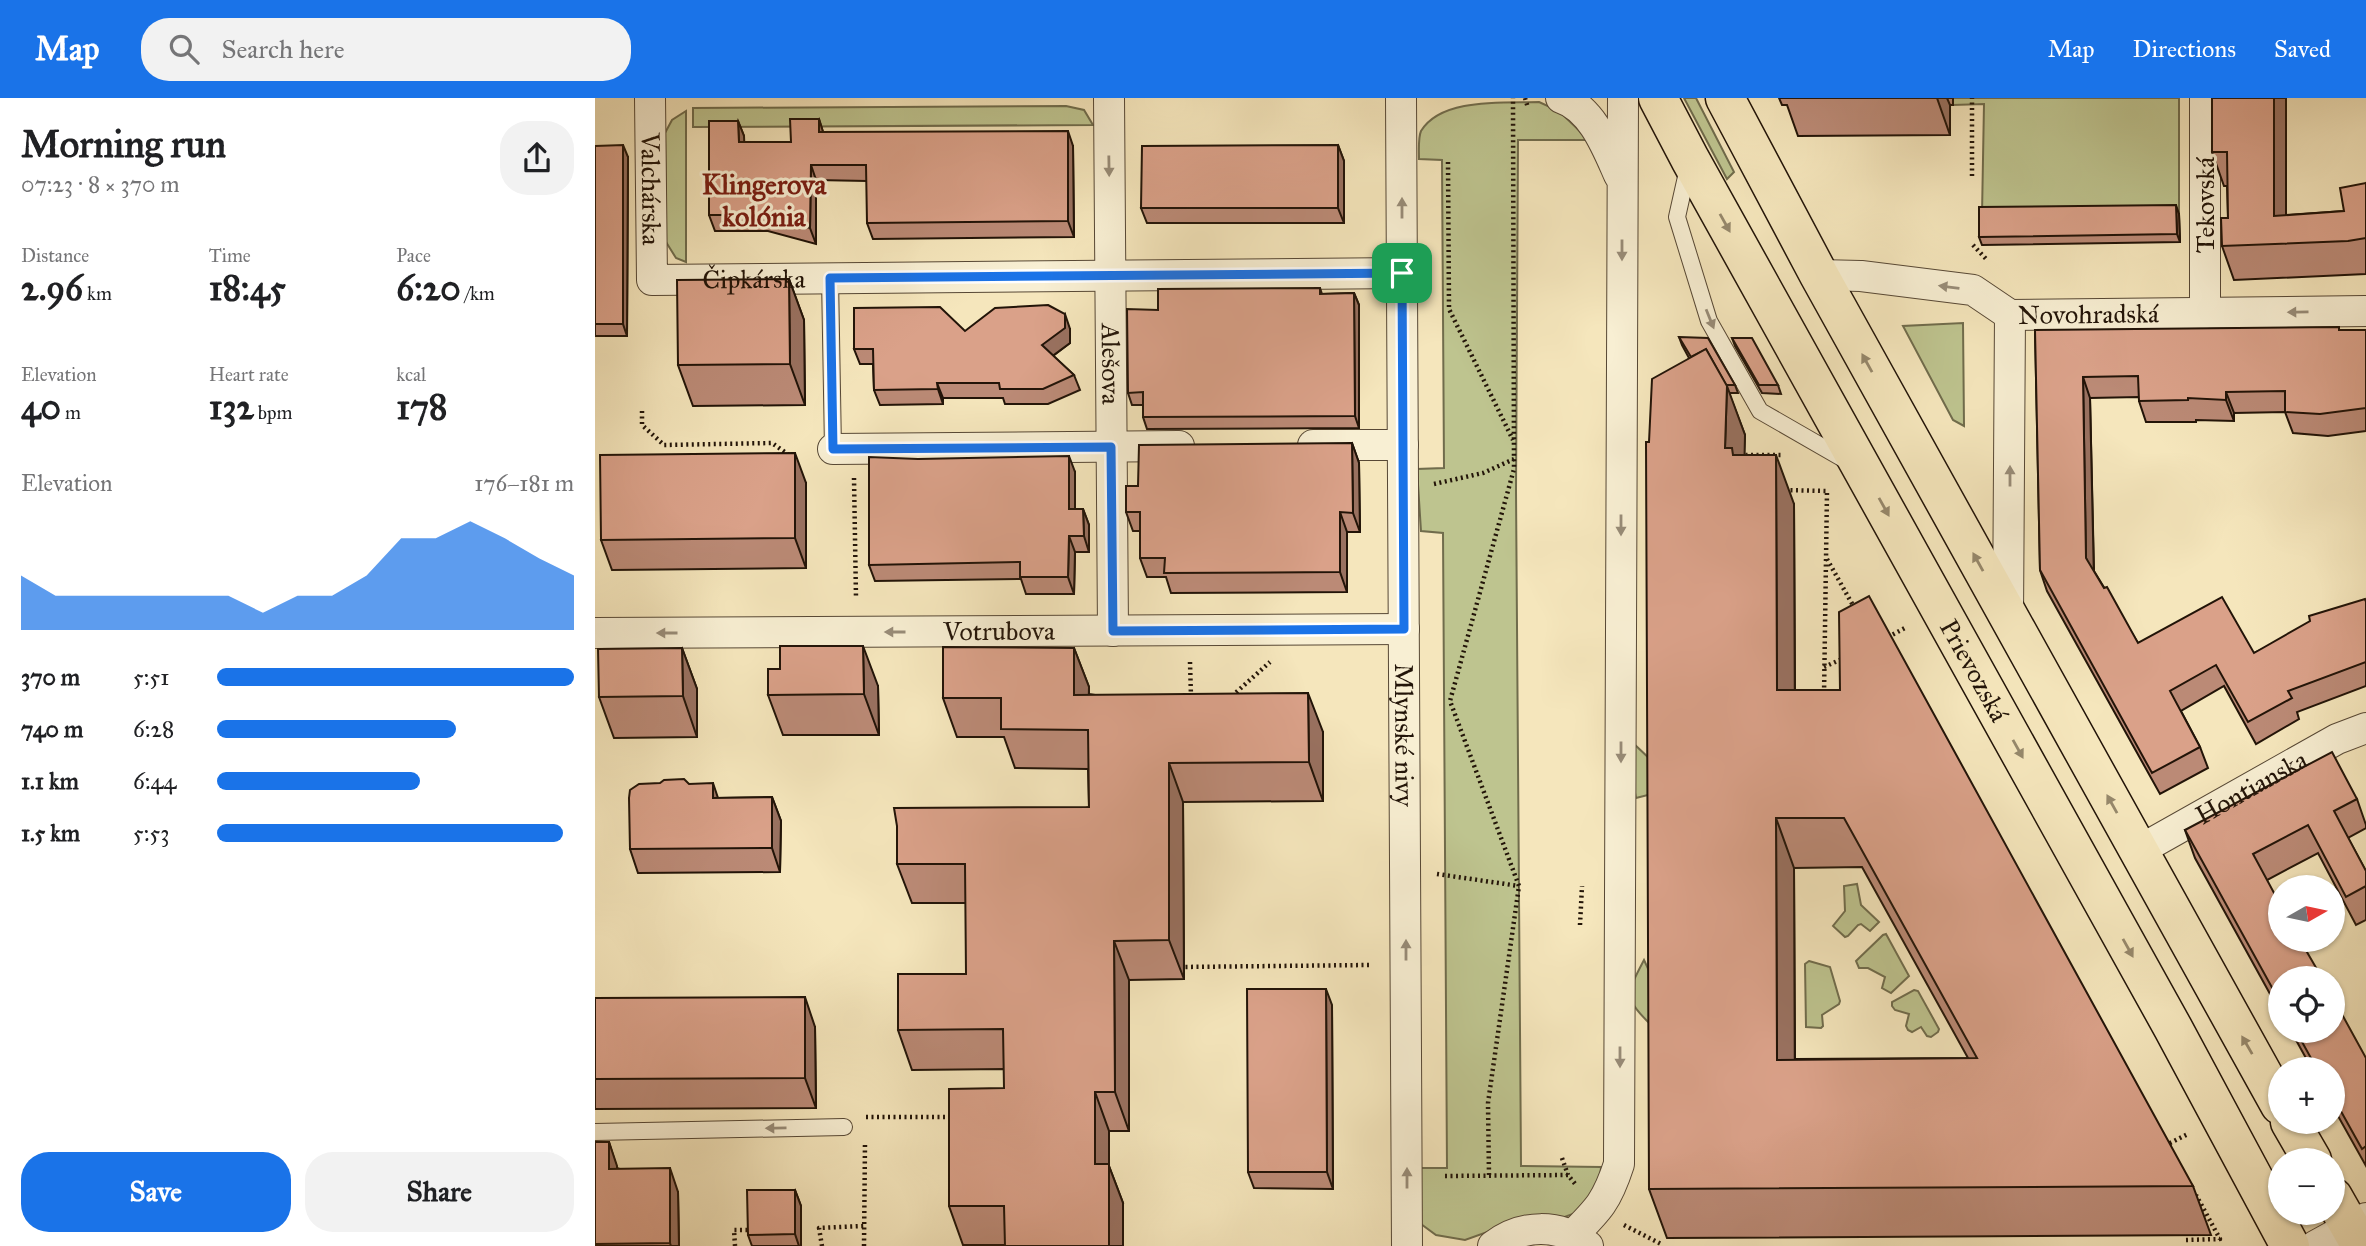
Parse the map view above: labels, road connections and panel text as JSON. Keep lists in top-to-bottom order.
{
  "streets": {
    "main road": ["Prievozská"],
    "street": [
      "Valchárska",
      "Tekovská",
      "Čipkárska",
      "Novohradská",
      "Alešova",
      "Votrubova",
      "Mlynské nivy",
      "Hontianska"
    ]
  },
  "crossings": [
    ["Valchárska", "Čipkárska"],
    ["Tekovská", "Novohradská"],
    ["Čipkárska", "Alešova"],
    ["Čipkárska", "Mlynské nivy"],
    ["Alešova", "Votrubova"],
    ["Votrubova", "Mlynské nivy"]
  ],
  "one_way": ["Novohradská"],
  "districts": ["Klingerova kolónia"],
  "north": "right",
  "page": {
    "header": "Map",
    "search": "Search here",
    "nav": ["Map", "Directions", "Saved"],
    "heading": ["Morning run", "07:23 · 8 × 370 m"],
    "stats": [
      ["Distance", "2.96 km"],
      ["Time", "18:45"],
      ["Pace", "6:20 /km"],
      ["Elevation", "40 m"],
      ["Heart rate", "132 bpm"],
      ["kcal", "178"]
    ],
    "chart": ["Elevation", "176–181 m"],
    "list": [
      {
        "name": "370 m",
        "note": "5:51"
      },
      {
        "name": "740 m",
        "note": "6:28"
      },
      {
        "name": "1.1 km",
        "note": "6:44"
      },
      {
        "name": "1.5 km",
        "note": "5:53"
      }
    ],
    "map_buttons": ["+", "−"],
    "buttons": ["Save", "Share"]
  }
}
